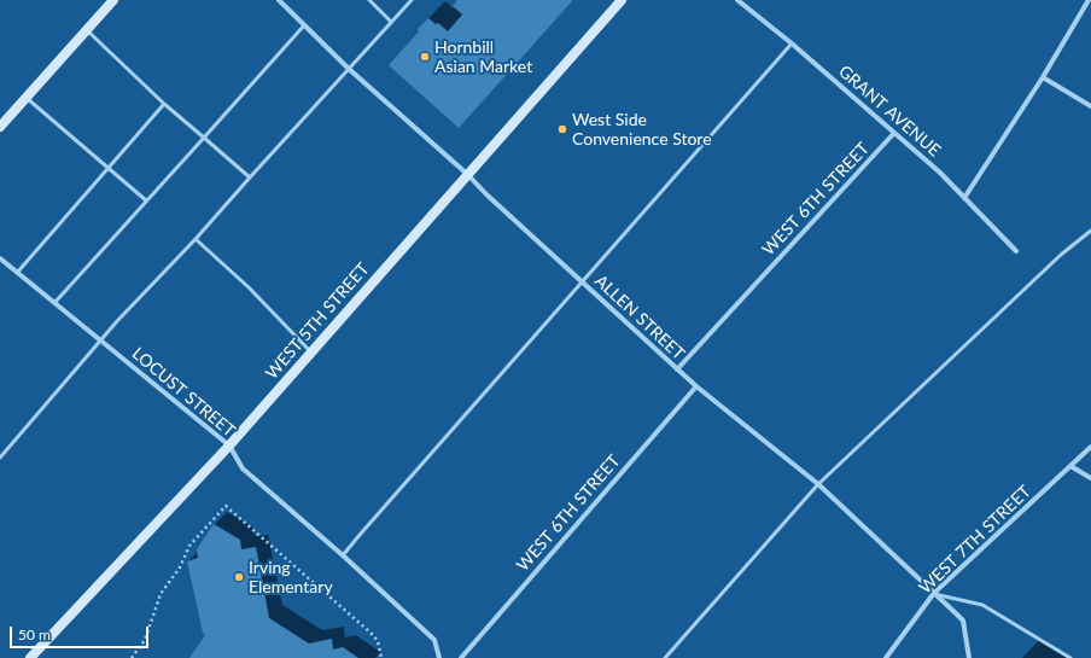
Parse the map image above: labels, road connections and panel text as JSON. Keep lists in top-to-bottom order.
{
  "streets": {
    "main road": ["WEST 5TH STREET"],
    "street": [
      "GRANT AVENUE",
      "WEST 6TH STREET",
      "ALLEN STREET",
      "LOCUST STREET",
      "WEST 7TH STREET"
    ]
  },
  "crossings": [
    ["GRANT AVENUE", "WEST 6TH STREET"],
    ["WEST 6TH STREET", "ALLEN STREET"],
    ["ALLEN STREET", "WEST 5TH STREET"],
    ["ALLEN STREET", "WEST 7TH STREET"],
    ["WEST 5TH STREET", "LOCUST STREET"]
  ],
  "places": ["Hornbill Asian Market", "West Side Convenience Store", "Irving Elementary"],
  "scale_bar": "50 m"
}
